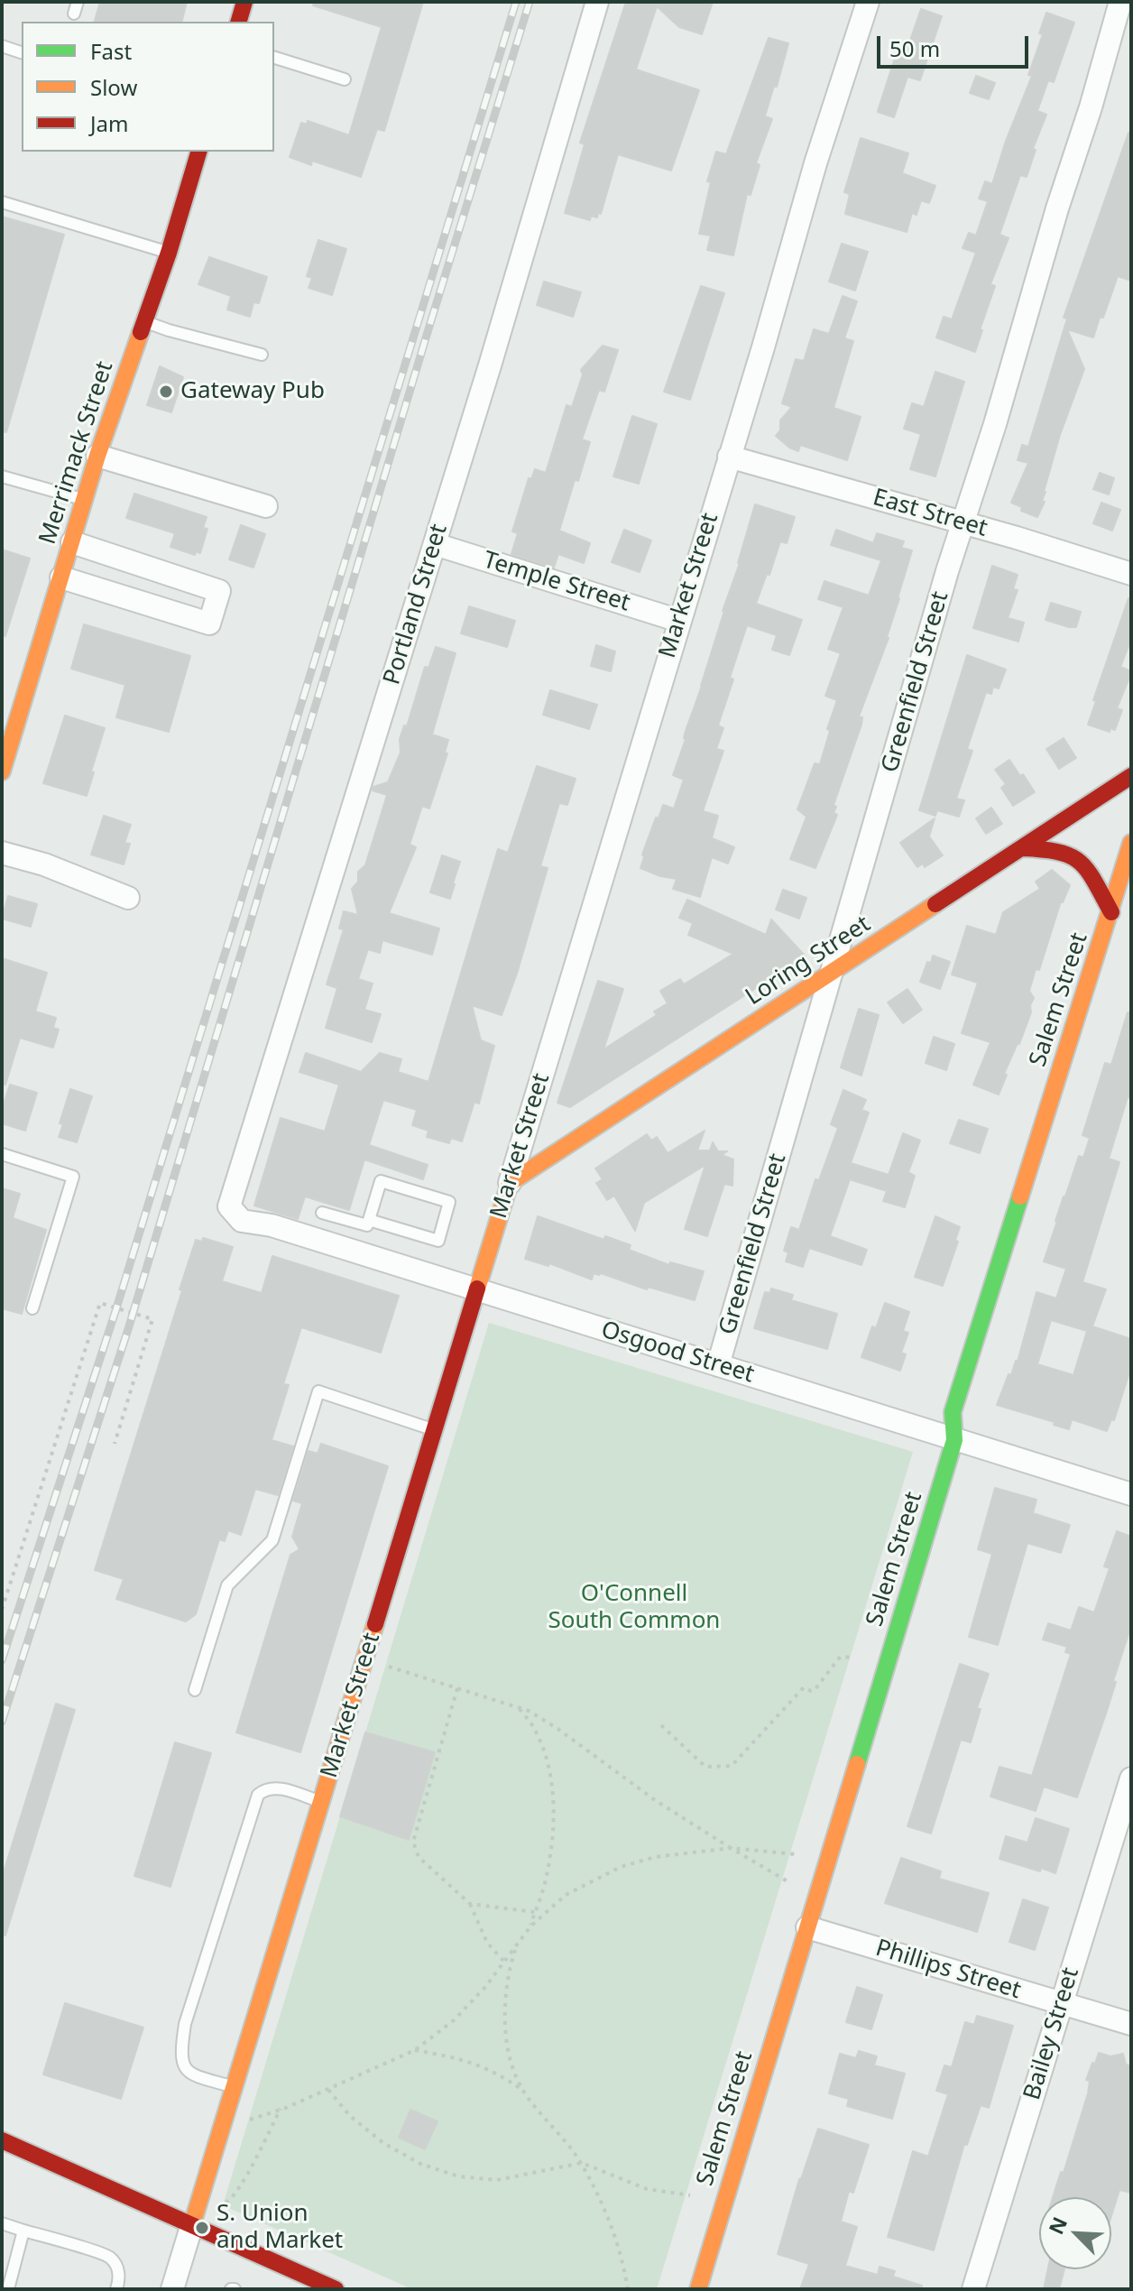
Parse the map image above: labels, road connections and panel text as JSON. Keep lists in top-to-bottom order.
{
  "streets": {
    "main road": [
      "Merrimack Street",
      "Market Street",
      "Loring Street",
      "Salem Street"
    ],
    "street": [
      "East Street",
      "Temple Street",
      "Portland Street",
      "Greenfield Street",
      "Osgood Street",
      "Phillips Street",
      "Bailey Street"
    ]
  },
  "crossings": [
    ["East Street", "Market Street"],
    ["East Street", "Greenfield Street"],
    ["Temple Street", "Market Street"],
    ["Temple Street", "Portland Street"],
    ["Market Street", "Loring Street"],
    ["Market Street", "Osgood Street"],
    ["Portland Street", "Osgood Street"],
    ["Greenfield Street", "Loring Street"],
    ["Greenfield Street", "Osgood Street"],
    ["Salem Street", "Osgood Street"],
    ["Salem Street", "Phillips Street"],
    ["Phillips Street", "Bailey Street"]
  ],
  "parks": ["O'Connell South Common"],
  "places": ["Gateway Pub", "S. Union and Market"],
  "legend": ["Fast", "Slow", "Jam"],
  "scale_bar": "50 m",
  "north": "top left"
}
